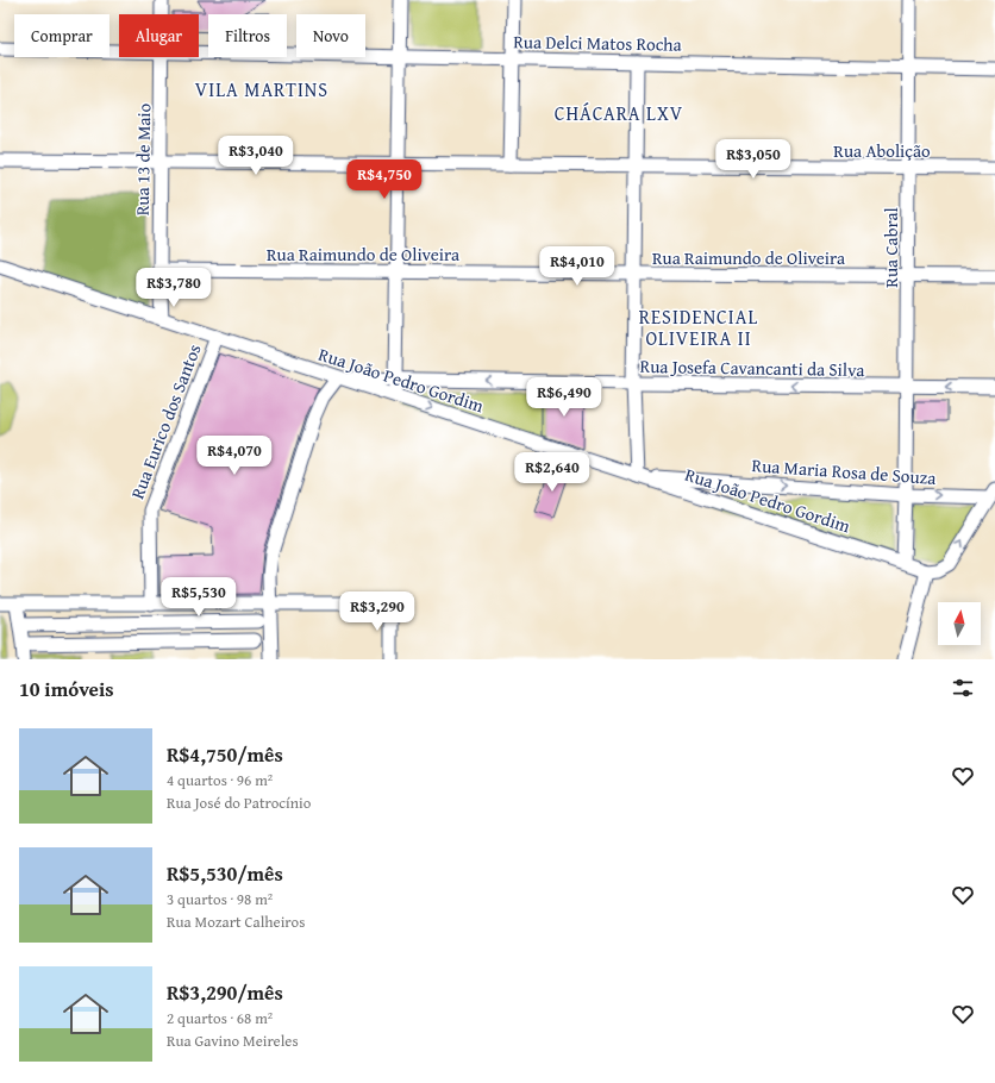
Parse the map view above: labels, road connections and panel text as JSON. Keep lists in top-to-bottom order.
{
  "streets": {
    "street": [
      "Rua Delci Matos Rocha",
      "Rua Abolição",
      "Rua 13 de Maio",
      "Rua Cabral",
      "Rua Raimundo de Oliveira",
      "Rua Josefa Cavancanti da Silva",
      "Rua João Pedro Gordim",
      "Rua Eurico dos Santos",
      "Rua Maria Rosa de Souza"
    ]
  },
  "crossings": [
    ["Rua Delci Matos Rocha", "Rua Cabral"],
    ["Rua Abolição", "Rua 13 de Maio"],
    ["Rua Abolição", "Rua Cabral"],
    ["Rua 13 de Maio", "Rua Raimundo de Oliveira"],
    ["Rua 13 de Maio", "Rua João Pedro Gordim"],
    ["Rua Cabral", "Rua Raimundo de Oliveira"],
    ["Rua Cabral", "Rua Josefa Cavancanti da Silva"],
    ["Rua Cabral", "Rua João Pedro Gordim"],
    ["Rua Cabral", "Rua Maria Rosa de Souza"],
    ["Rua Josefa Cavancanti da Silva", "Rua João Pedro Gordim"],
    ["Rua João Pedro Gordim", "Rua Eurico dos Santos"],
    ["Rua João Pedro Gordim", "Rua Maria Rosa de Souza"]
  ],
  "one_way": ["Rua Josefa Cavancanti da Silva", "Rua Maria Rosa de Souza"],
  "districts": ["VILA MARTINS", "CHÁCARA LXV", "RESIDENCIAL OLIVEIRA II"],
  "north": "top",
  "page": {
    "chip": [
      "Comprar",
      "Alugar",
      "Filtros",
      "Novo"
    ],
    "price": [
      "R$3,040",
      "R$3,050",
      "R$4,750",
      "R$4,010",
      "R$3,780",
      "R$6,490",
      "R$4,070",
      "R$2,640",
      "R$5,530",
      "R$3,290"
    ],
    "heading": "10 imóveis",
    "list": [
      {
        "name": "R$4,750/mês",
        "note": "4 quartos · 96 m² · Rua José do Patrocínio"
      },
      {
        "name": "R$5,530/mês",
        "note": "3 quartos · 98 m² · Rua Mozart Calheiros"
      },
      {
        "name": "R$3,290/mês",
        "note": "2 quartos · 68 m² · Rua Gavino Meireles"
      }
    ]
  }
}
